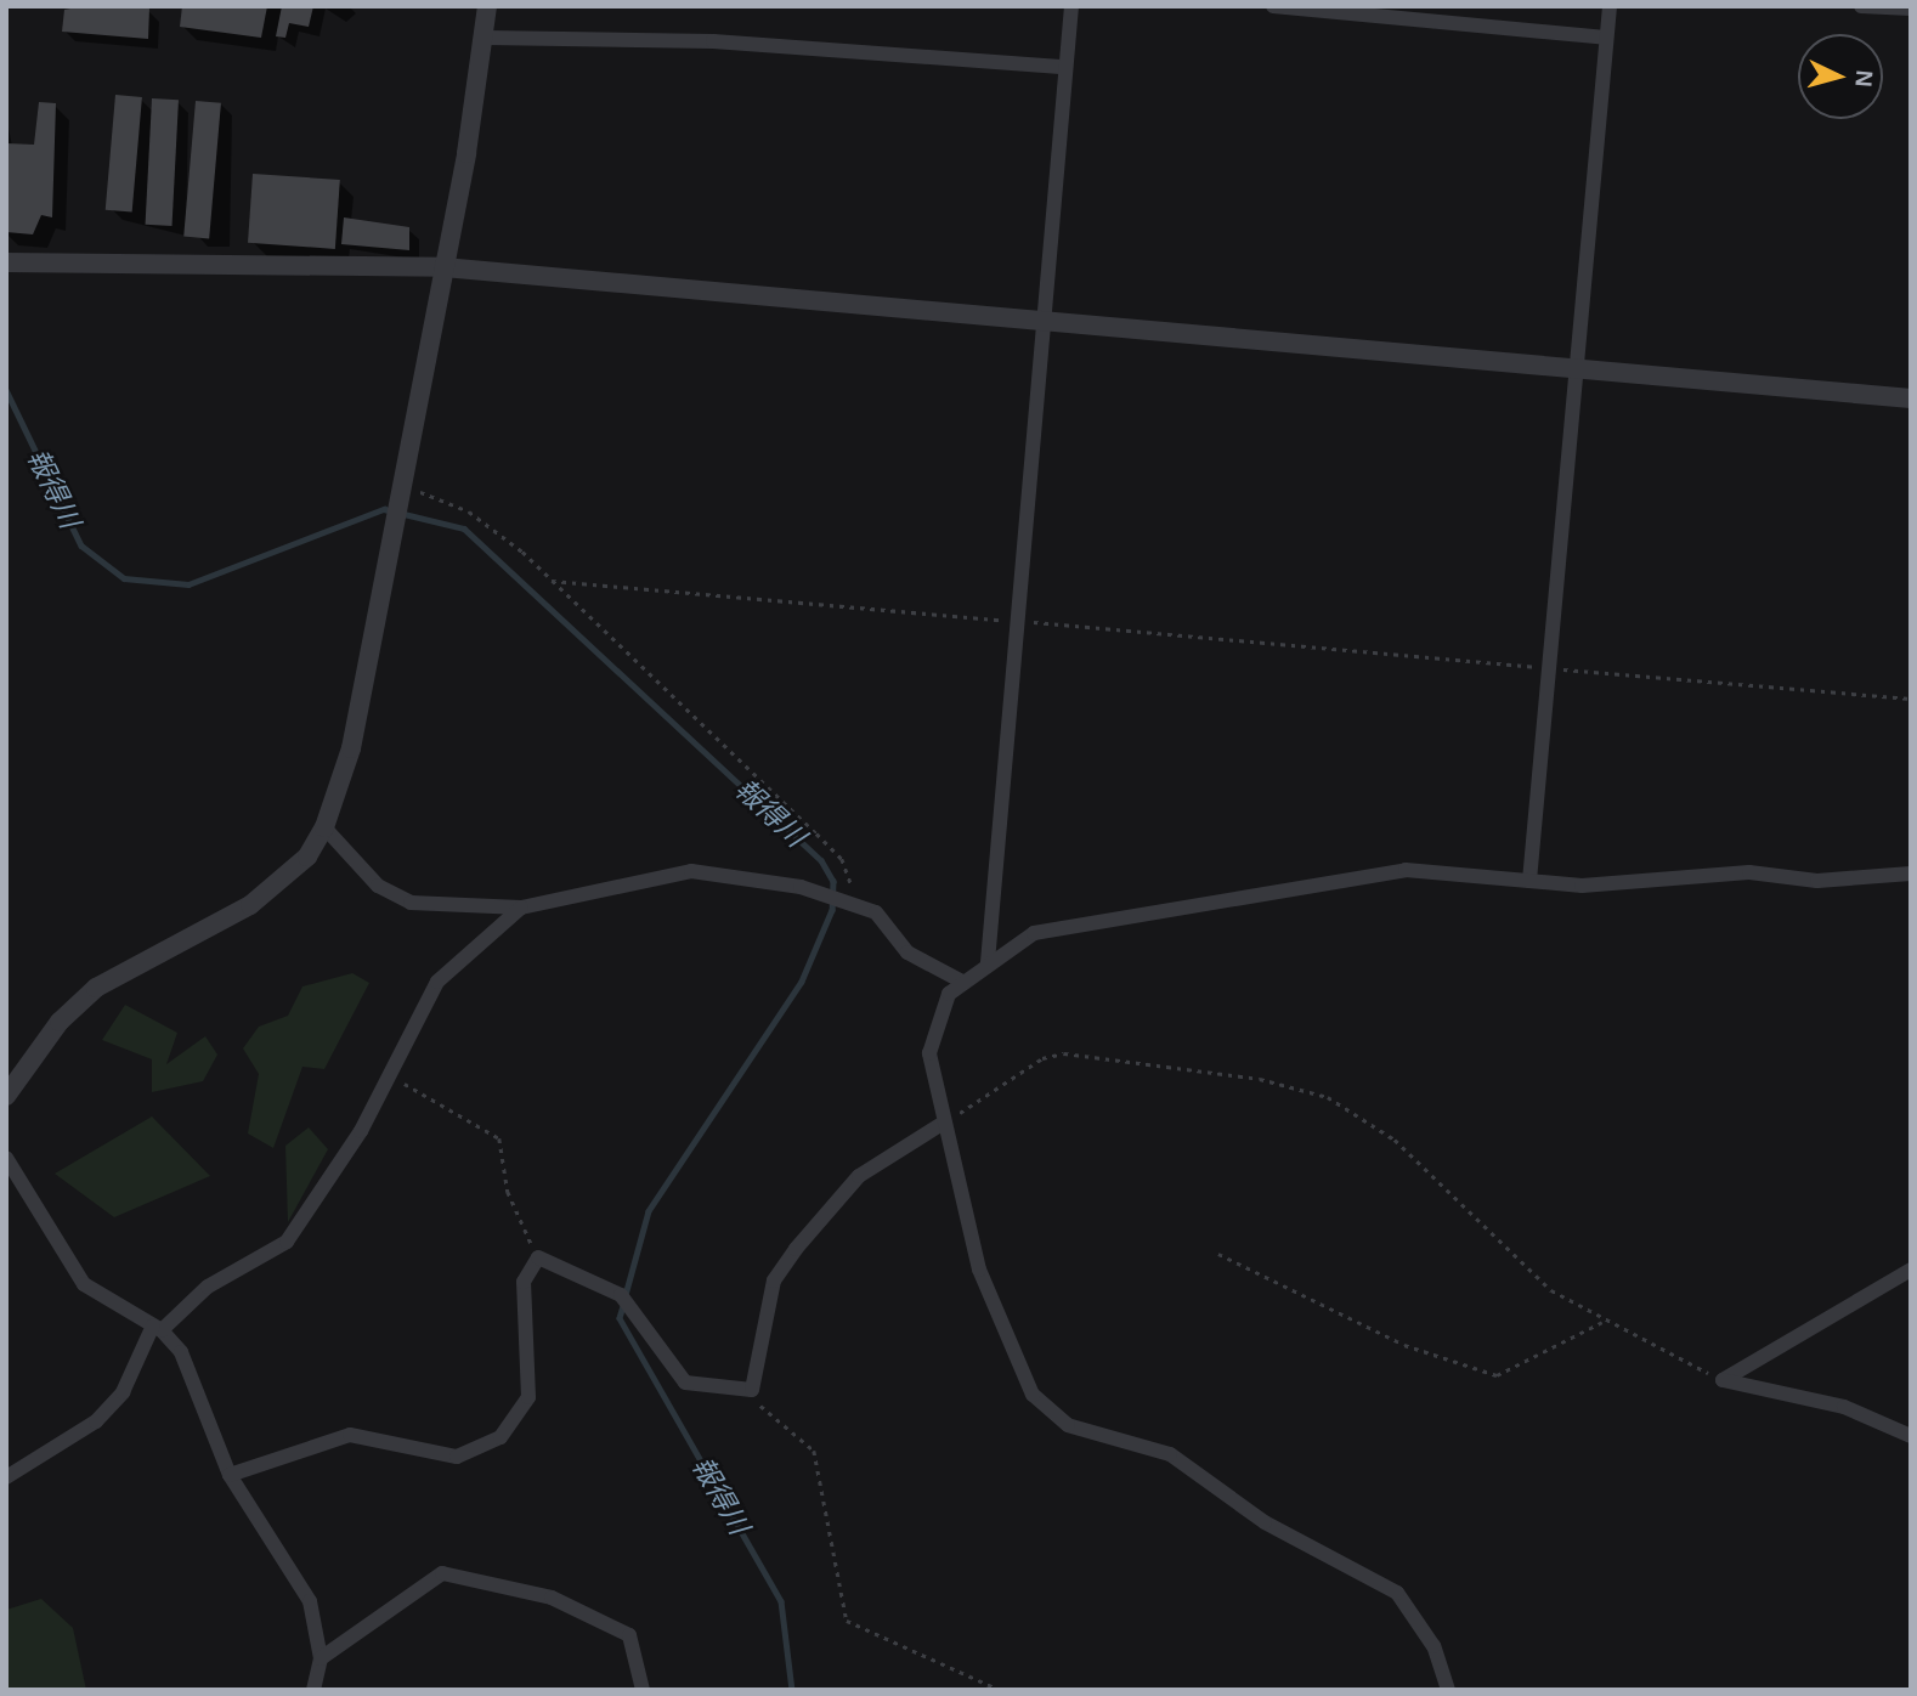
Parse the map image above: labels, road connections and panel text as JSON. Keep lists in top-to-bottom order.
{
  "water": ["報得川"],
  "north": "right"
}
